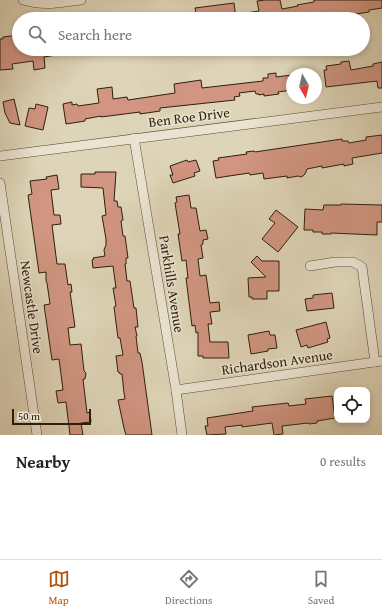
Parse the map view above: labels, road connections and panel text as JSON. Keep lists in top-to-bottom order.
{
  "streets": {
    "street": [
      "Ben Roe Drive",
      "Parkhills Avenue",
      "Newcastle Drive",
      "Richardson Avenue"
    ]
  },
  "crossings": [
    ["Ben Roe Drive", "Parkhills Avenue"],
    ["Parkhills Avenue", "Richardson Avenue"]
  ],
  "scale_bar": "50 m",
  "north": "bottom",
  "page": {
    "search": "Search here",
    "scale": "50 m",
    "heading": ["Nearby", "0 results"],
    "nav": ["Map", "Directions", "Saved"]
  }
}
